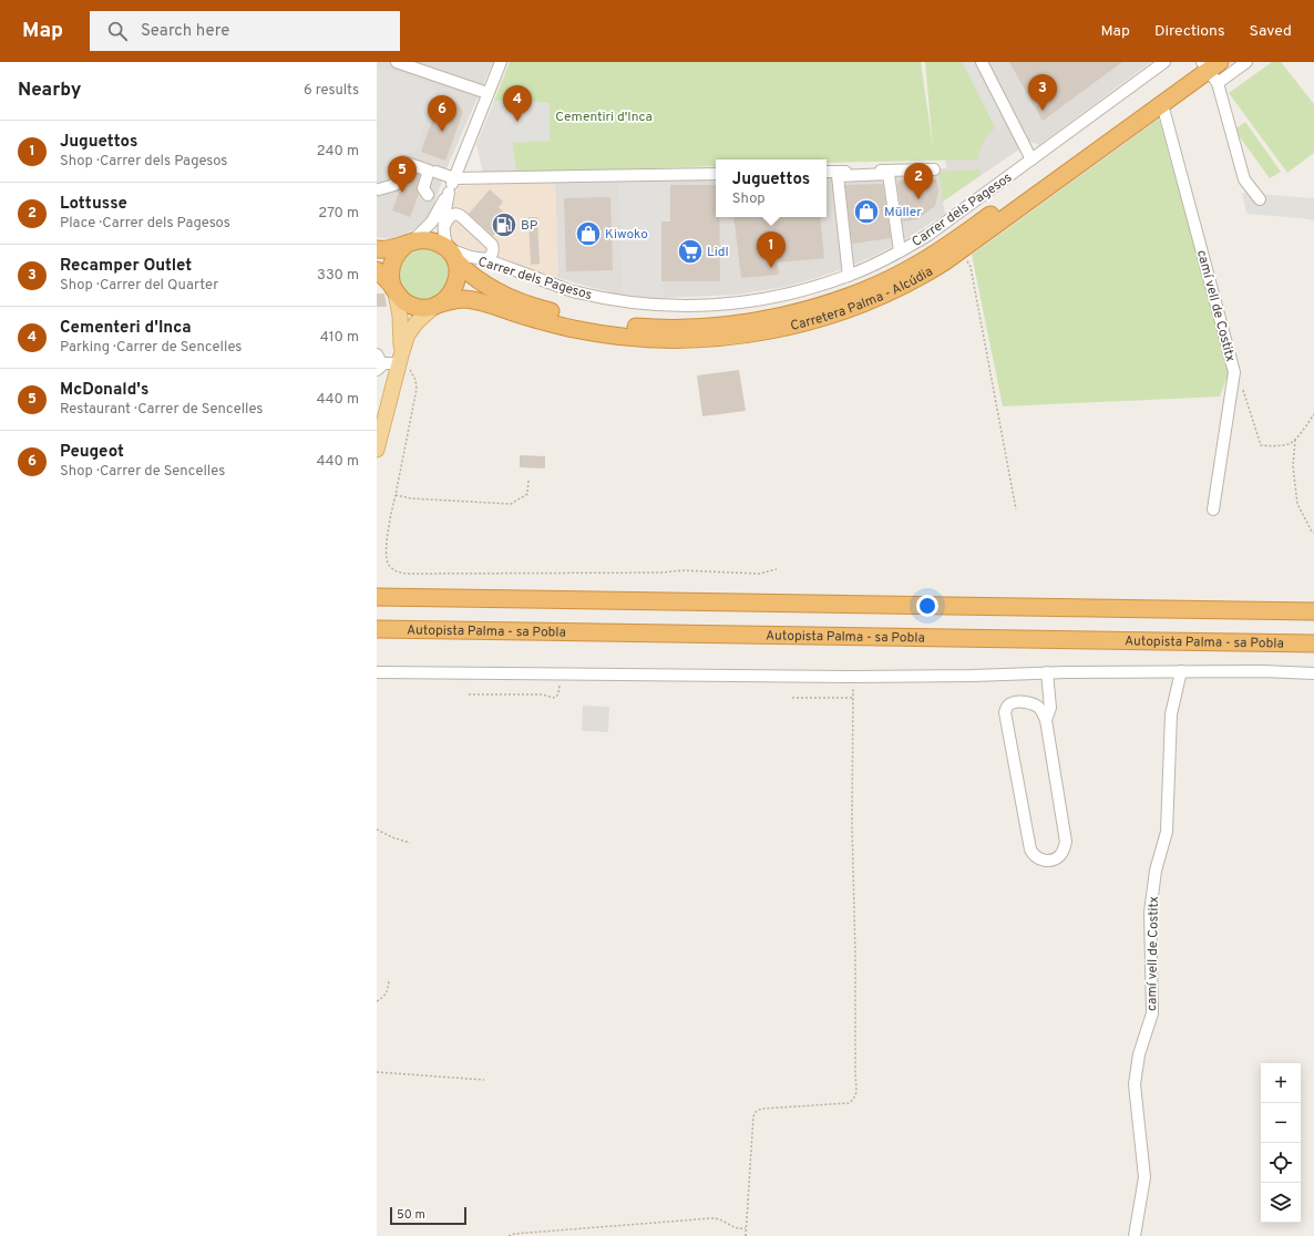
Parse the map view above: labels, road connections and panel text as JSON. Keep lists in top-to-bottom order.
{
  "streets": {
    "highway": ["Carretera Palma - Alcúdia", "Autopista Palma - sa Pobla"],
    "street": ["Carrer dels Pagesos", "camí vell de Costitx"]
  },
  "crossings": [
    ["Carrer dels Pagesos", "Carretera Palma - Alcúdia"],
    ["Carretera Palma - Alcúdia", "camí vell de Costitx"]
  ],
  "parks": ["Cementiri d'Inca"],
  "places": {
    "shop": ["Müller", "Kiwoko"],
    "fuel station": ["BP"],
    "supermarket": ["Lidl"]
  },
  "scale_bar": "50 m",
  "page": {
    "header": "Map",
    "search": "Search here",
    "nav": ["Map", "Directions", "Saved"],
    "heading": ["Nearby", "6 results"],
    "pins": [
      "3",
      "4",
      "6",
      "5",
      "2",
      "1"
    ],
    "list": [
      {
        "mark": "1",
        "name": "Juguettos",
        "note": "Shop · Carrer dels Pagesos",
        "value": "240 m"
      },
      {
        "mark": "2",
        "name": "Lottusse",
        "note": "Place · Carrer dels Pagesos",
        "value": "270 m"
      },
      {
        "mark": "3",
        "name": "Recamper Outlet",
        "note": "Shop · Carrer del Quarter",
        "value": "330 m"
      },
      {
        "mark": "4",
        "name": "Cementeri d'Inca",
        "note": "Parking · Carrer de Sencelles",
        "value": "410 m"
      },
      {
        "mark": "5",
        "name": "McDonald's",
        "note": "Restaurant · Carrer de Sencelles",
        "value": "440 m"
      },
      {
        "mark": "6",
        "name": "Peugeot",
        "note": "Shop · Carrer de Sencelles",
        "value": "440 m"
      }
    ],
    "popup": ["Juguettos", "Shop"],
    "map_buttons": ["+", "−"],
    "scale": "50 m"
  }
}
